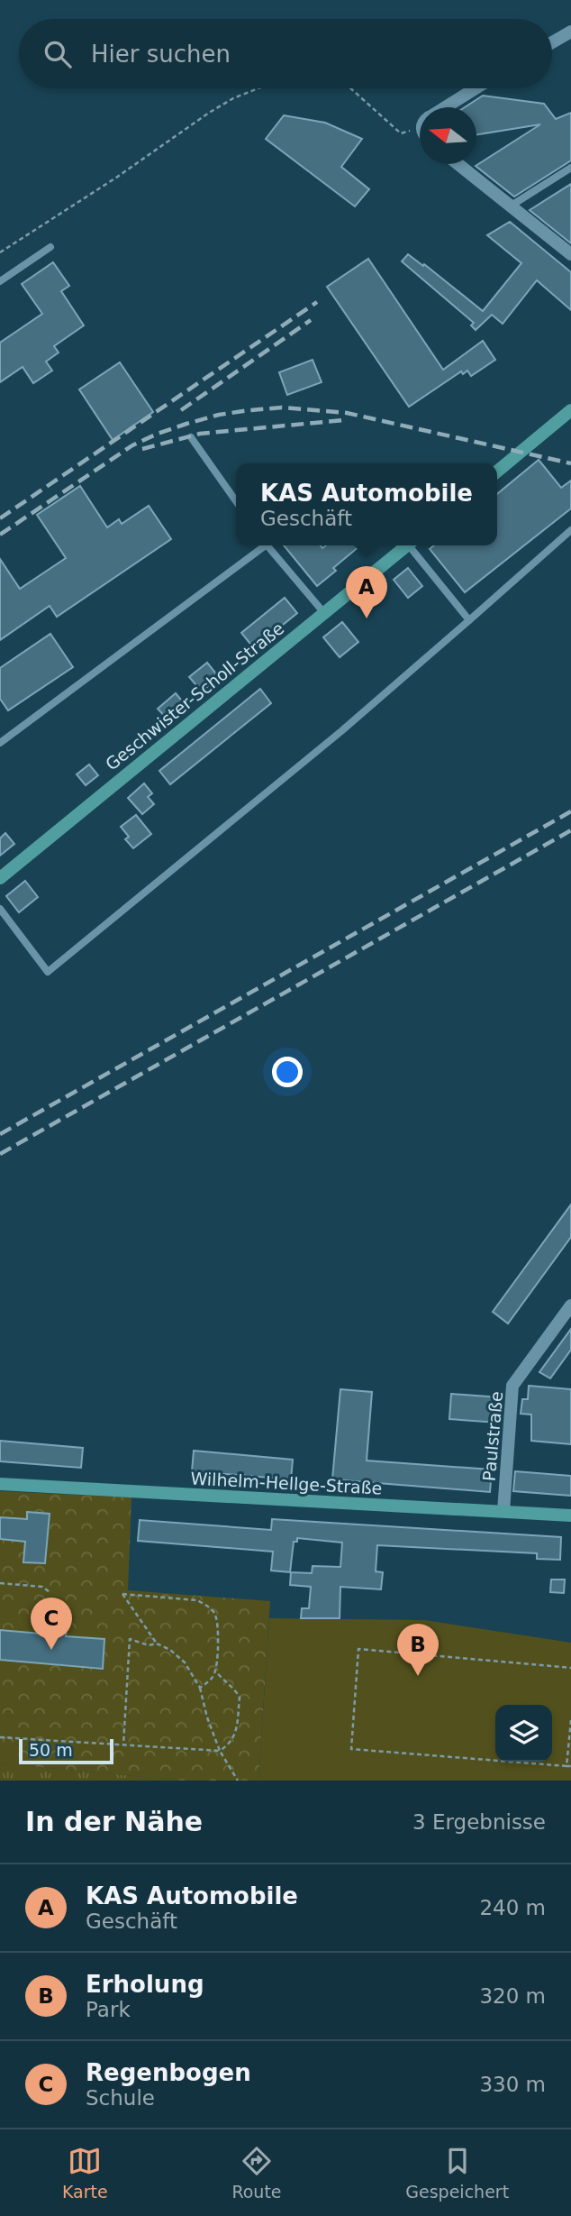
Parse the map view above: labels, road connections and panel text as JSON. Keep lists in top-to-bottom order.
{
  "streets": {
    "street": ["Geschwister-Scholl-Straße", "Paulstraße", "Wilhelm-Hellge-Straße"]
  },
  "crossings": [
    ["Paulstraße", "Wilhelm-Hellge-Straße"]
  ],
  "scale_bar": "50 m",
  "north": "left",
  "page": {
    "search": "Hier suchen",
    "popup": ["KAS Automobile", "Geschäft"],
    "pins": ["A", "C", "B"],
    "scale": "50 m",
    "heading": ["In der Nähe", "3 Ergebnisse"],
    "list": [
      {
        "mark": "A",
        "name": "KAS Automobile",
        "note": "Geschäft",
        "value": "240 m"
      },
      {
        "mark": "B",
        "name": "Erholung",
        "note": "Park",
        "value": "320 m"
      },
      {
        "mark": "C",
        "name": "Regenbogen",
        "note": "Schule",
        "value": "330 m"
      }
    ],
    "nav": ["Karte", "Route", "Gespeichert"]
  }
}
